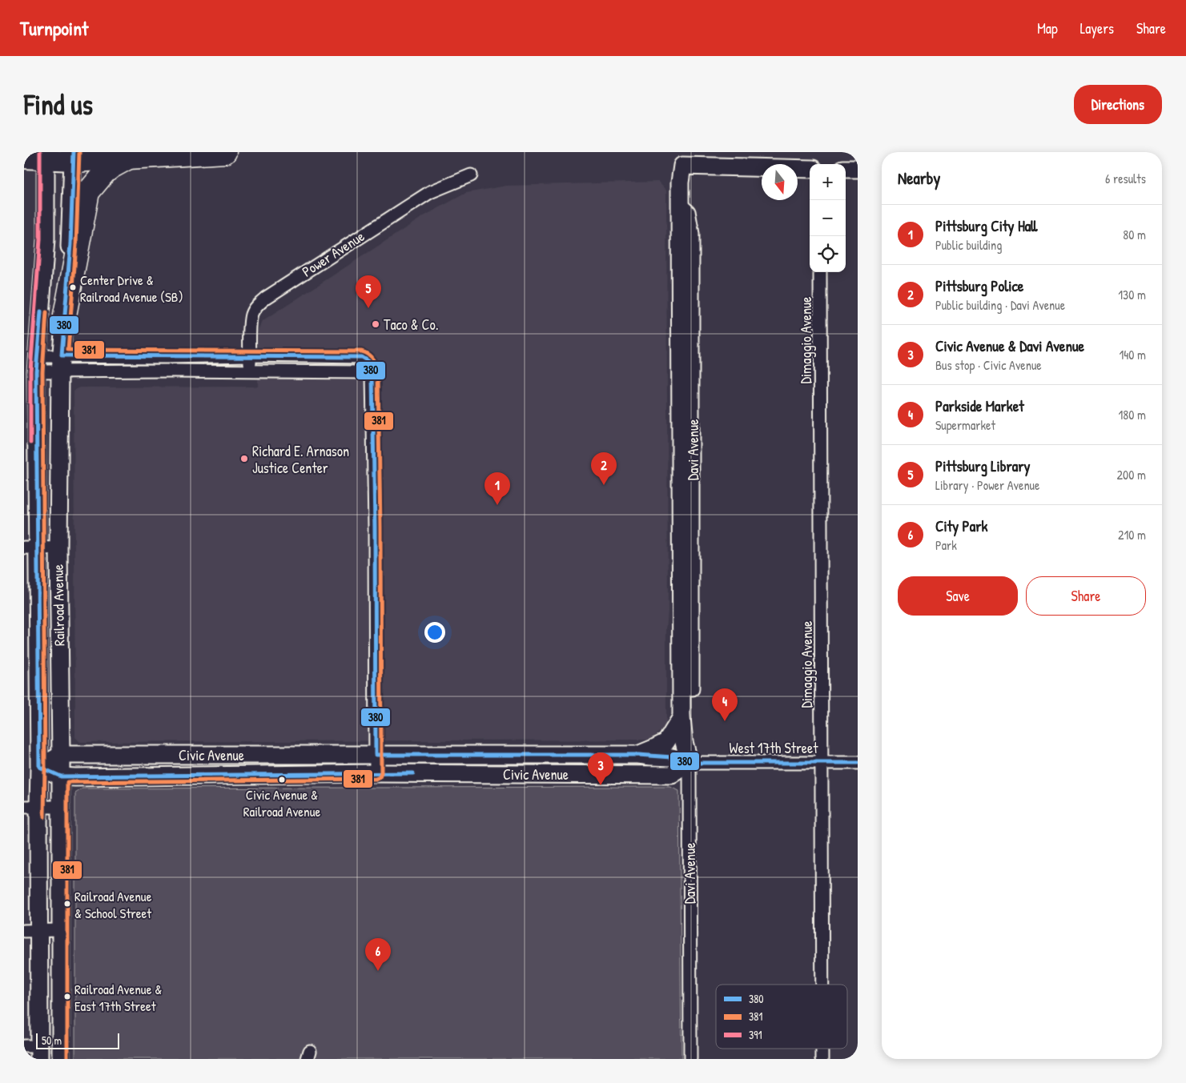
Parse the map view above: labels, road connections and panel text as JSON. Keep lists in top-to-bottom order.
{
  "streets": {
    "street": [
      "Power Avenue",
      "Dimaggio Avenue",
      "Davi Avenue",
      "Railroad Avenue",
      "West 17th Street",
      "Civic Avenue"
    ]
  },
  "crossings": [
    ["Dimaggio Avenue", "West 17th Street"],
    ["Davi Avenue", "West 17th Street"],
    ["Davi Avenue", "Civic Avenue"],
    ["Railroad Avenue", "Civic Avenue"],
    ["West 17th Street", "Civic Avenue"]
  ],
  "places": [
    "Center Drive & Railroad Avenue (SB)",
    "Taco & Co.",
    "Richard E. Arnason Justice Center",
    "Civic Avenue & Railroad Avenue",
    "Railroad Avenue & School Street",
    "Railroad Avenue & East 17th Street"
  ],
  "lines": ["transit line 380", "transit line 381", "transit line 391"],
  "legend": ["380", "381", "391"],
  "scale_bar": "50 m",
  "north": "bottom",
  "page": {
    "header": "Turnpoint",
    "nav": ["Map", "Layers", "Share"],
    "buttons": [
      "Directions",
      ["Save", "Share"]
    ],
    "title": "Find us",
    "heading": ["Nearby", "6 results"],
    "map_buttons": ["+", "−"],
    "list": [
      {
        "mark": "1",
        "name": "Pittsburg City Hall",
        "note": "Public building",
        "value": "80 m"
      },
      {
        "mark": "2",
        "name": "Pittsburg Police",
        "note": "Public building · Davi Avenue",
        "value": "130 m"
      },
      {
        "mark": "3",
        "name": "Civic Avenue & Davi Avenue",
        "note": "Bus stop · Civic Avenue",
        "value": "140 m"
      },
      {
        "mark": "4",
        "name": "Parkside Market",
        "note": "Supermarket",
        "value": "180 m"
      },
      {
        "mark": "5",
        "name": "Pittsburg Library",
        "note": "Library · Power Avenue",
        "value": "200 m"
      },
      {
        "mark": "6",
        "name": "City Park",
        "note": "Park",
        "value": "210 m"
      }
    ],
    "pins": [
      "5",
      "2",
      "1",
      "4",
      "3",
      "6"
    ],
    "scale": "50 m"
  }
}
